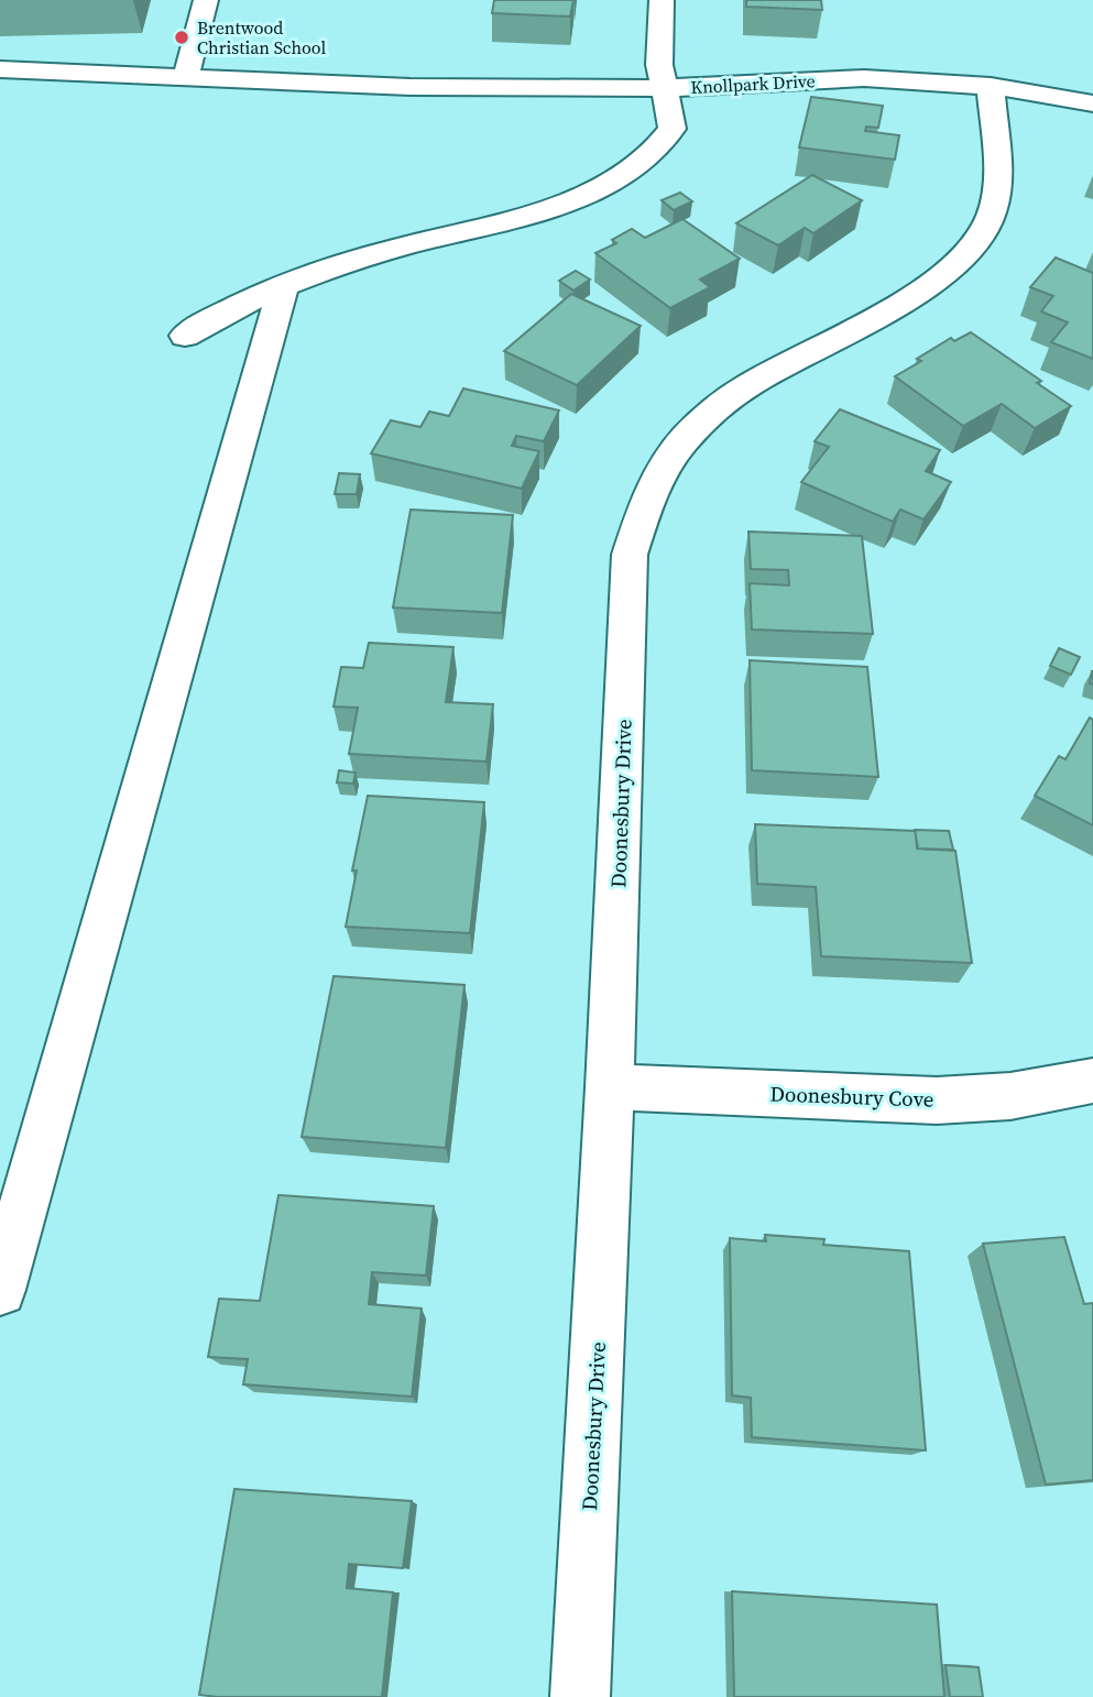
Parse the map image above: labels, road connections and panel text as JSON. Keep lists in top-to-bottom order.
{
  "streets": {
    "street": ["Knollpark Drive", "Doonesbury Drive", "Doonesbury Cove"]
  },
  "crossings": [
    ["Knollpark Drive", "Doonesbury Drive"],
    ["Doonesbury Drive", "Doonesbury Cove"]
  ],
  "places": ["Brentwood Christian School"]
}
